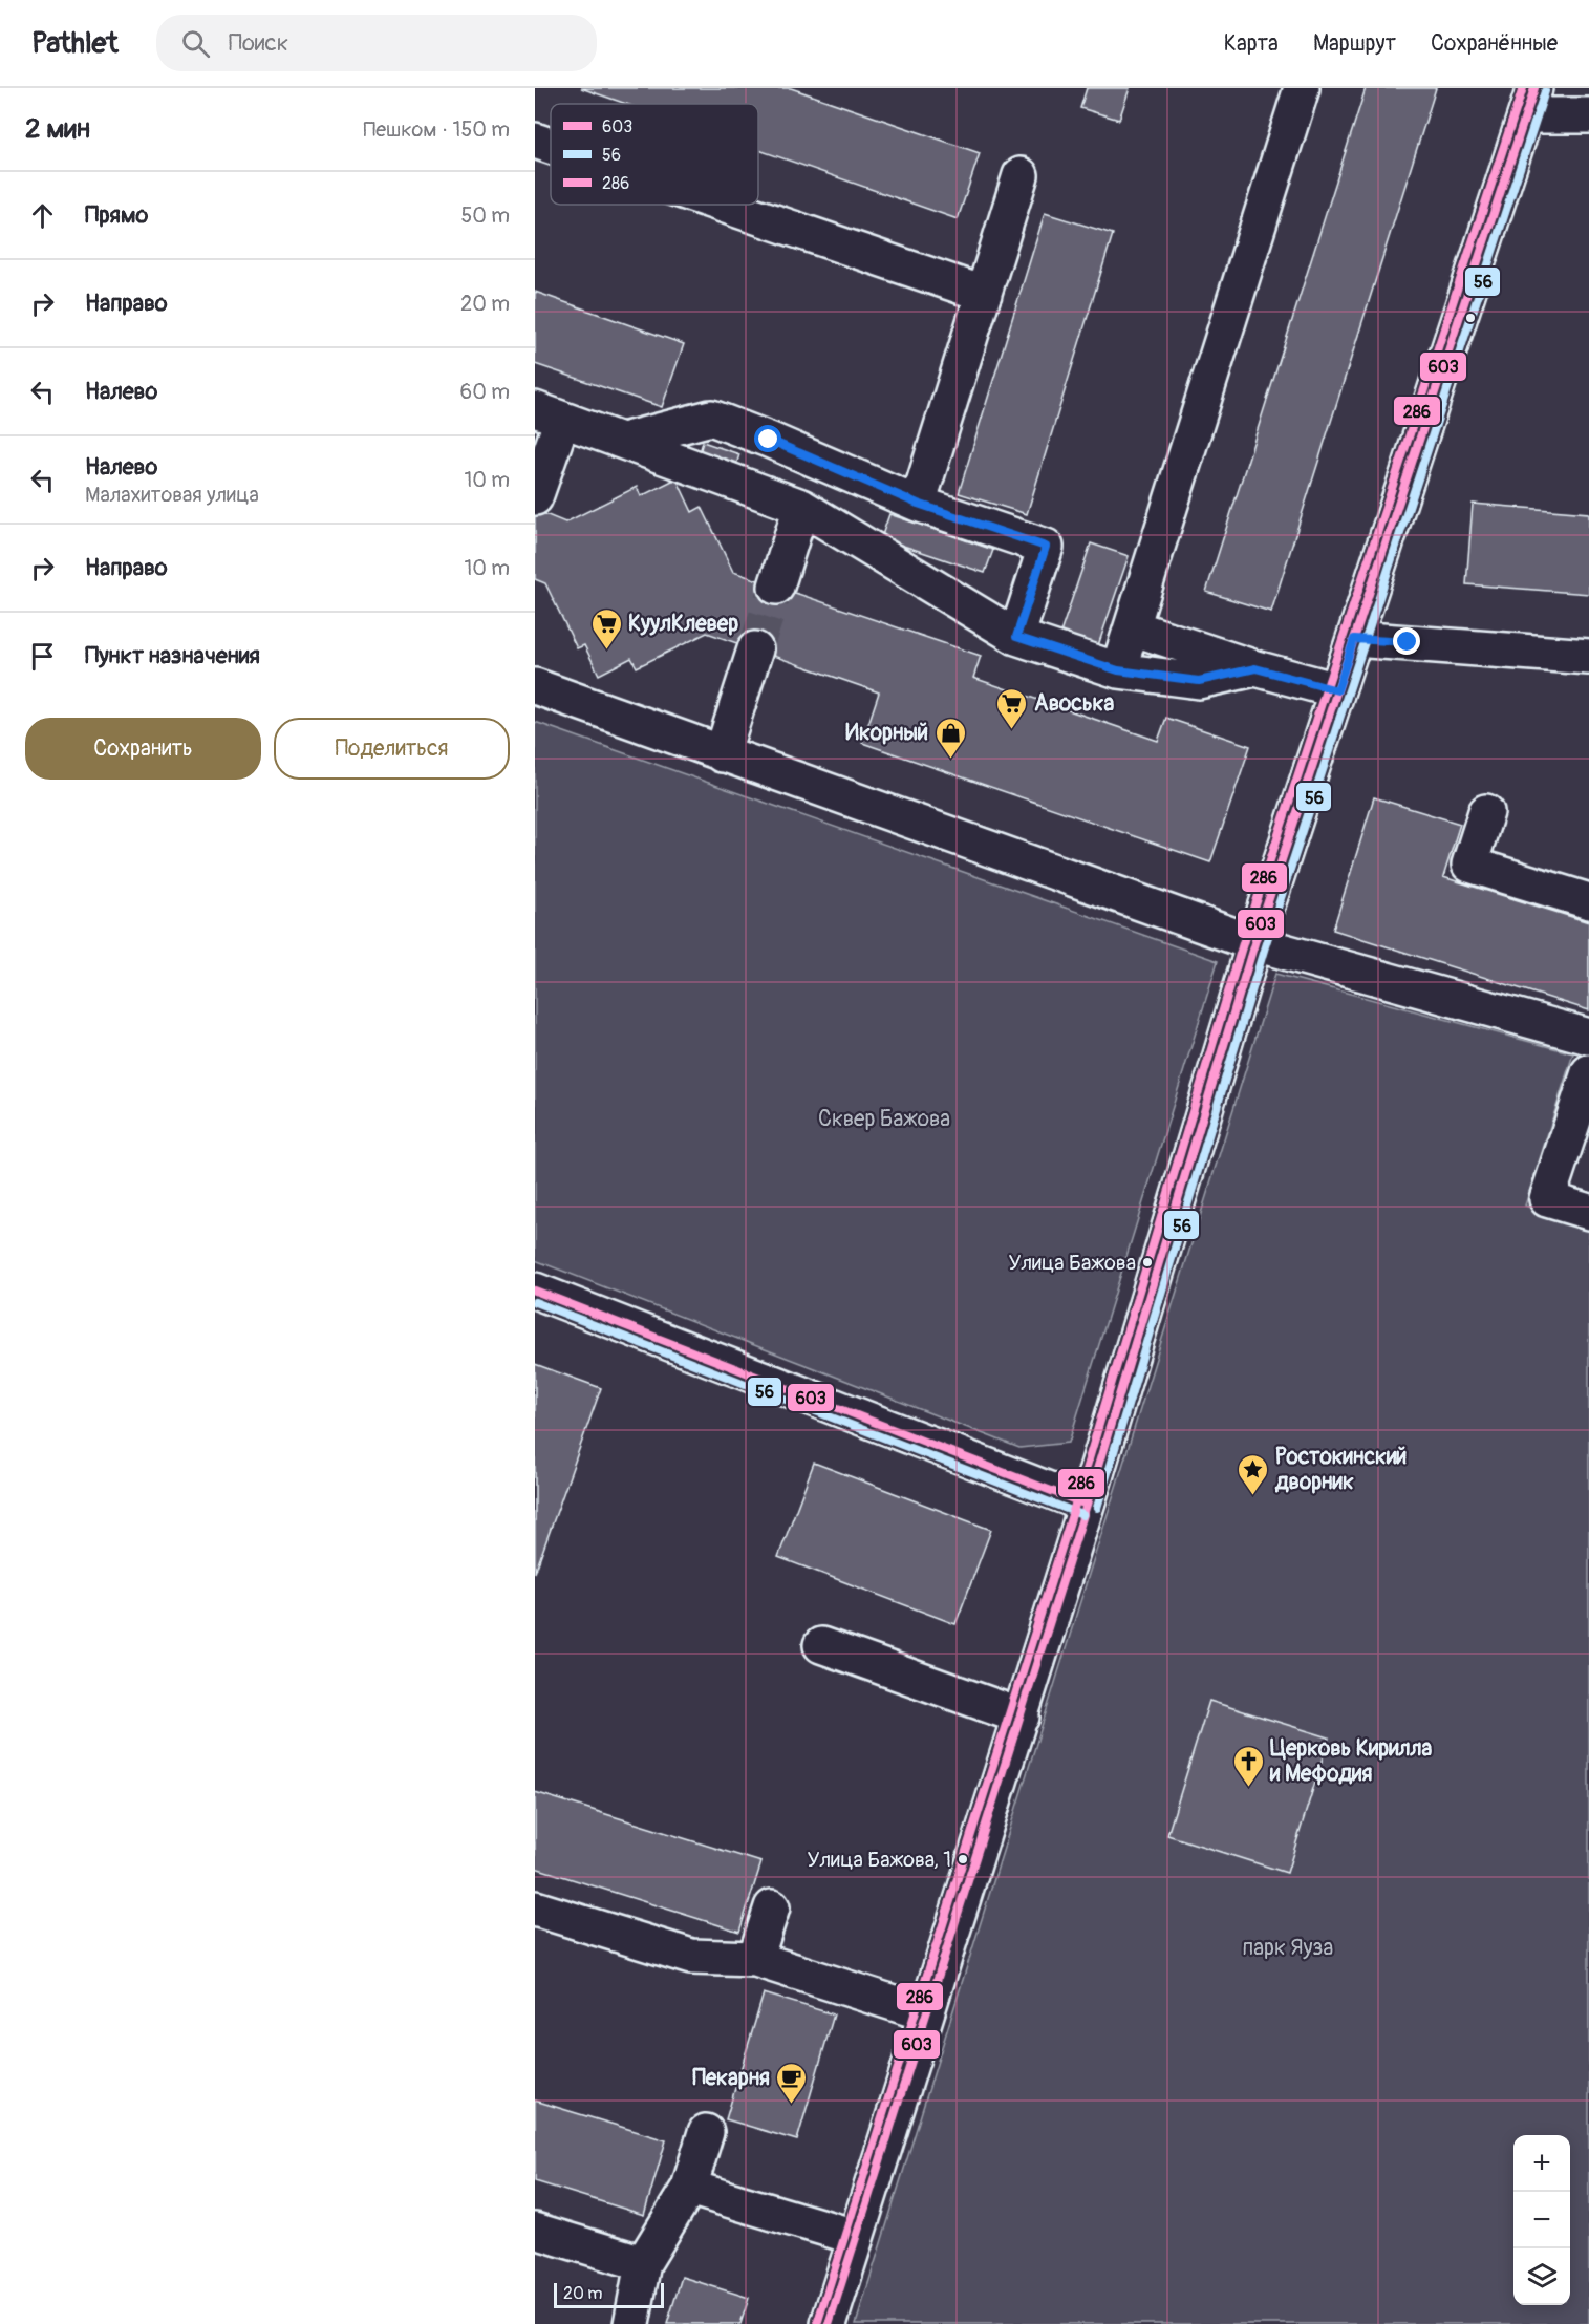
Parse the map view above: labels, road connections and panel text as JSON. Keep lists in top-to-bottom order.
{
  "parks": ["Сквер Бажова", "парк Яуза"],
  "places": {
    "supermarket": ["КуулКлевер", "Авоська"],
    "shop": ["Икорный"],
    "other": ["Улица Бажова", "Улица Бажова, 1"],
    "place": ["Ростокинский дворник"],
    "church": ["Церковь Кирилла и Мефодия"],
    "cafe": ["Пекарня"]
  },
  "lines": ["transit line 603", "transit line 286", "transit line 56"],
  "legend": ["603", "56", "286"],
  "scale_bar": "20 m",
  "page": {
    "header": "Pathlet",
    "search": "Поиск",
    "nav": ["Карта", "Маршрут", "Сохранённые"],
    "heading": ["2 мин", "Пешком · 150 m"],
    "list": [
      ["Прямо", "50 m"],
      ["Направо", "20 m"],
      ["Налево", "60 m"],
      ["Налево", "Малахитовая улица", "10 m"],
      ["Направо", "10 m"],
      "Пункт назначения"
    ],
    "buttons": ["Сохранить", "Поделиться"],
    "map_buttons": ["+", "−"],
    "scale": "20 m"
  }
}
